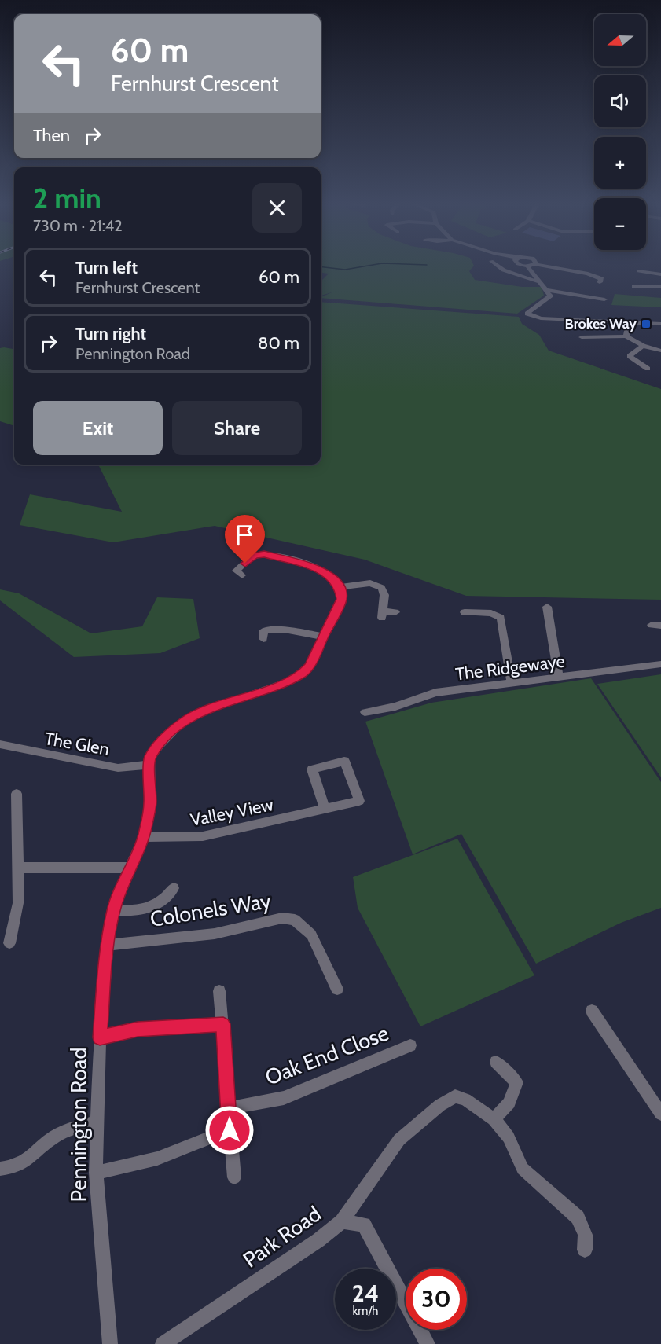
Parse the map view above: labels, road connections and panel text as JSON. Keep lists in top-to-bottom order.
{
  "streets": {
    "street": [
      "The Ridgewaye",
      "The Glen",
      "Valley View",
      "Colonels Way",
      "Oak End Close",
      "Pennington Road",
      "Park Road"
    ]
  },
  "crossings": [
    ["The Glen", "Pennington Road"],
    ["Valley View", "Pennington Road"],
    ["Colonels Way", "Pennington Road"]
  ],
  "places": {
    "transit": ["Brokes Way"]
  },
  "north": "left",
  "page": {
    "map_buttons": ["+", "−"],
    "turn": ["60 m", "Fernhurst Crescent"],
    "then": "Then",
    "heading": ["2 min", "730 m · 21:42"],
    "list": [
      {
        "name": "Turn left",
        "note": "Fernhurst Crescent",
        "value": "60 m"
      },
      {
        "name": "Turn right",
        "note": "Pennington Road",
        "value": "80 m"
      }
    ],
    "buttons": ["Exit", "Share"],
    "speed": "24 km/h",
    "limit": "30"
  }
}
